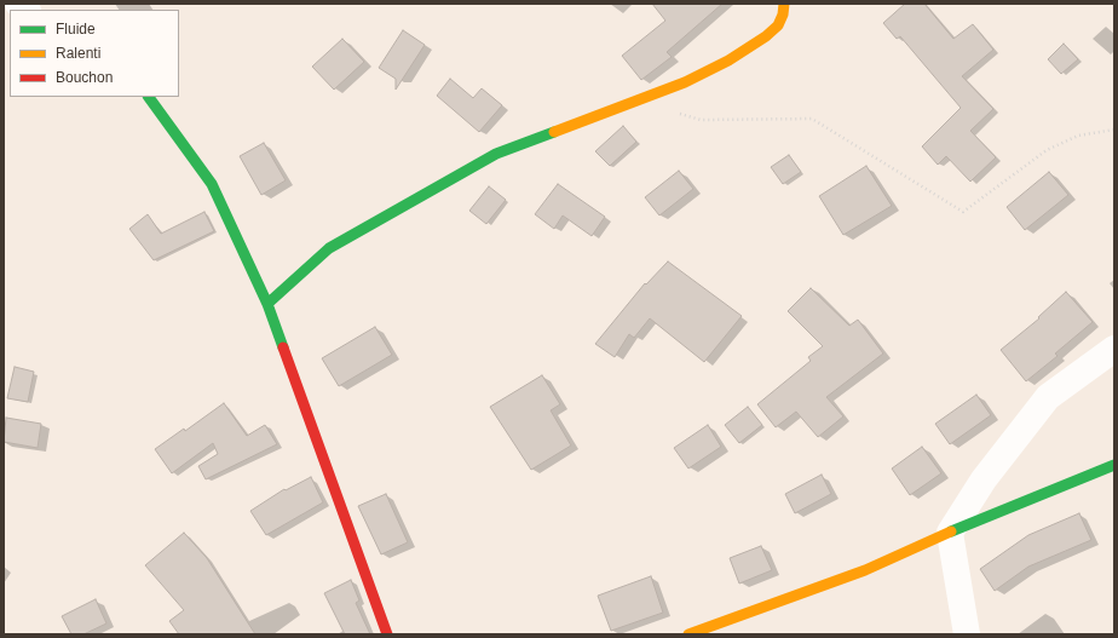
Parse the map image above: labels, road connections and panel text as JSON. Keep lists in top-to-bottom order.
{
  "legend": ["Fluide", "Ralenti", "Bouchon"]
}
